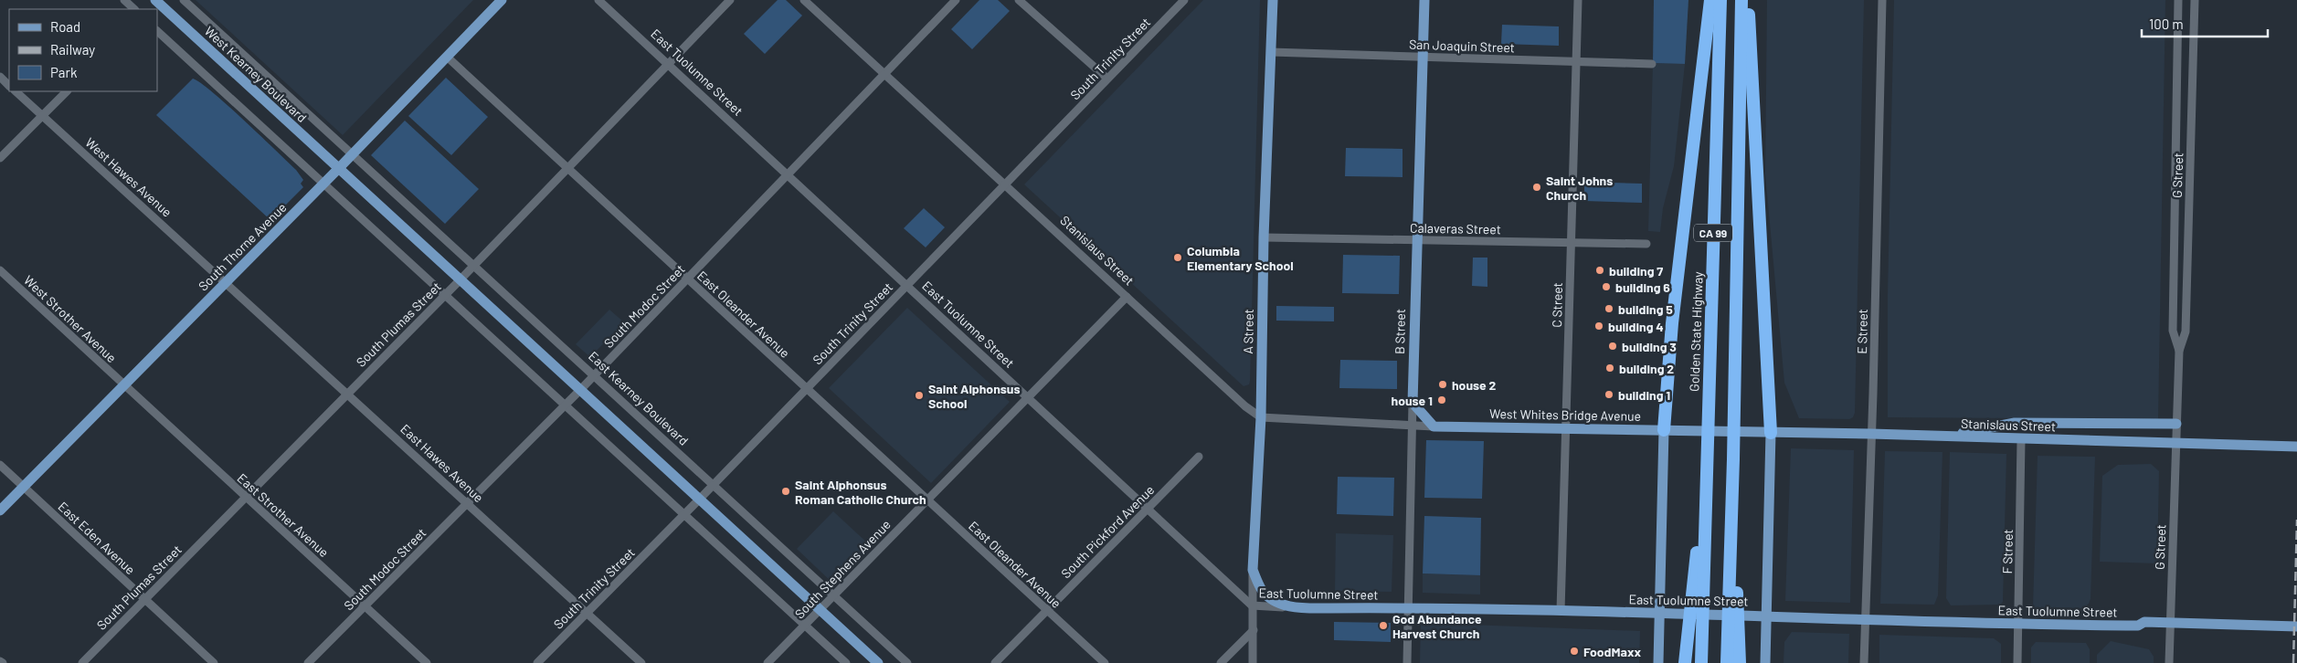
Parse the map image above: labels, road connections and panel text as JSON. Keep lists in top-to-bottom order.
{
  "streets": {
    "highway": ["CA 99", "Golden State Highway"],
    "main road": [
      "East Tuolumne Street",
      "West Kearney Boulevard",
      "South Thorne Avenue",
      "Stanislaus Street",
      "A Street",
      "B Street",
      "West Whites Bridge Avenue"
    ],
    "street": [
      "San Joaquin Street",
      "South Trinity Street",
      "G Street",
      "West Hawes Avenue",
      "Calaveras Street",
      "C Street",
      "South Modoc Street",
      "East Oleander Avenue",
      "West Strother Avenue",
      "South Plumas Street",
      "E Street",
      "East Kearney Boulevard",
      "East Hawes Avenue",
      "East Strother Avenue",
      "South Pickford Avenue",
      "East Eden Avenue",
      "F Street",
      "South Stephens Avenue"
    ]
  },
  "crossings": [
    ["San Joaquin Street", "C Street"],
    ["San Joaquin Street", "A Street"],
    ["San Joaquin Street", "B Street"],
    ["South Trinity Street", "East Tuolumne Street"],
    ["South Trinity Street", "Stanislaus Street"],
    ["South Trinity Street", "East Oleander Avenue"],
    ["South Trinity Street", "East Kearney Boulevard"],
    ["South Trinity Street", "East Hawes Avenue"],
    ["East Tuolumne Street", "C Street"],
    ["East Tuolumne Street", "South Modoc Street"],
    ["East Tuolumne Street", "South Plumas Street"],
    ["East Tuolumne Street", "A Street"],
    ["East Tuolumne Street", "B Street"],
    ["East Tuolumne Street", "E Street"],
    ["East Tuolumne Street", "South Pickford Avenue"],
    ["East Tuolumne Street", "F Street"],
    ["East Tuolumne Street", "South Stephens Avenue"],
    ["West Kearney Boulevard", "South Thorne Avenue"],
    ["West Kearney Boulevard", "East Kearney Boulevard"],
    ["West Hawes Avenue", "South Thorne Avenue"],
    ["West Hawes Avenue", "East Hawes Avenue"],
    ["Calaveras Street", "C Street"],
    ["Calaveras Street", "A Street"],
    ["Calaveras Street", "B Street"],
    ["South Thorne Avenue", "East Oleander Avenue"],
    ["South Thorne Avenue", "West Strother Avenue"],
    ["South Thorne Avenue", "East Kearney Boulevard"],
    ["South Thorne Avenue", "East Hawes Avenue"],
    ["South Thorne Avenue", "East Strother Avenue"],
    ["South Thorne Avenue", "East Eden Avenue"],
    ["Stanislaus Street", "South Modoc Street"],
    ["Stanislaus Street", "A Street"],
    ["Stanislaus Street", "E Street"],
    ["Stanislaus Street", "West Whites Bridge Avenue"],
    ["Stanislaus Street", "F Street"],
    ["Stanislaus Street", "South Stephens Avenue"],
    ["C Street", "West Whites Bridge Avenue"],
    ["South Modoc Street", "East Oleander Avenue"],
    ["South Modoc Street", "East Kearney Boulevard"],
    ["South Modoc Street", "East Hawes Avenue"],
    ["South Modoc Street", "East Strother Avenue"],
    ["East Oleander Avenue", "South Plumas Street"],
    ["East Oleander Avenue", "South Pickford Avenue"],
    ["East Oleander Avenue", "South Stephens Avenue"],
    ["West Strother Avenue", "East Strother Avenue"],
    ["South Plumas Street", "East Kearney Boulevard"],
    ["South Plumas Street", "East Hawes Avenue"],
    ["South Plumas Street", "East Strother Avenue"],
    ["South Plumas Street", "East Eden Avenue"],
    ["B Street", "West Whites Bridge Avenue"],
    ["East Kearney Boulevard", "South Stephens Avenue"]
  ],
  "places": [
    "Saint Johns Church",
    "Columbia Elementary School",
    "building 7",
    "building 6",
    "building 5",
    "building 4",
    "building 3",
    "building 2",
    "house 2",
    "building 1",
    "Saint Alphonsus School",
    "house 1",
    "Saint Alphonsus Roman Catholic Church",
    "God Abundance Harvest Church",
    "FoodMaxx"
  ],
  "legend": ["Road", "Railway", "Park"],
  "scale_bar": "100 m"
}
